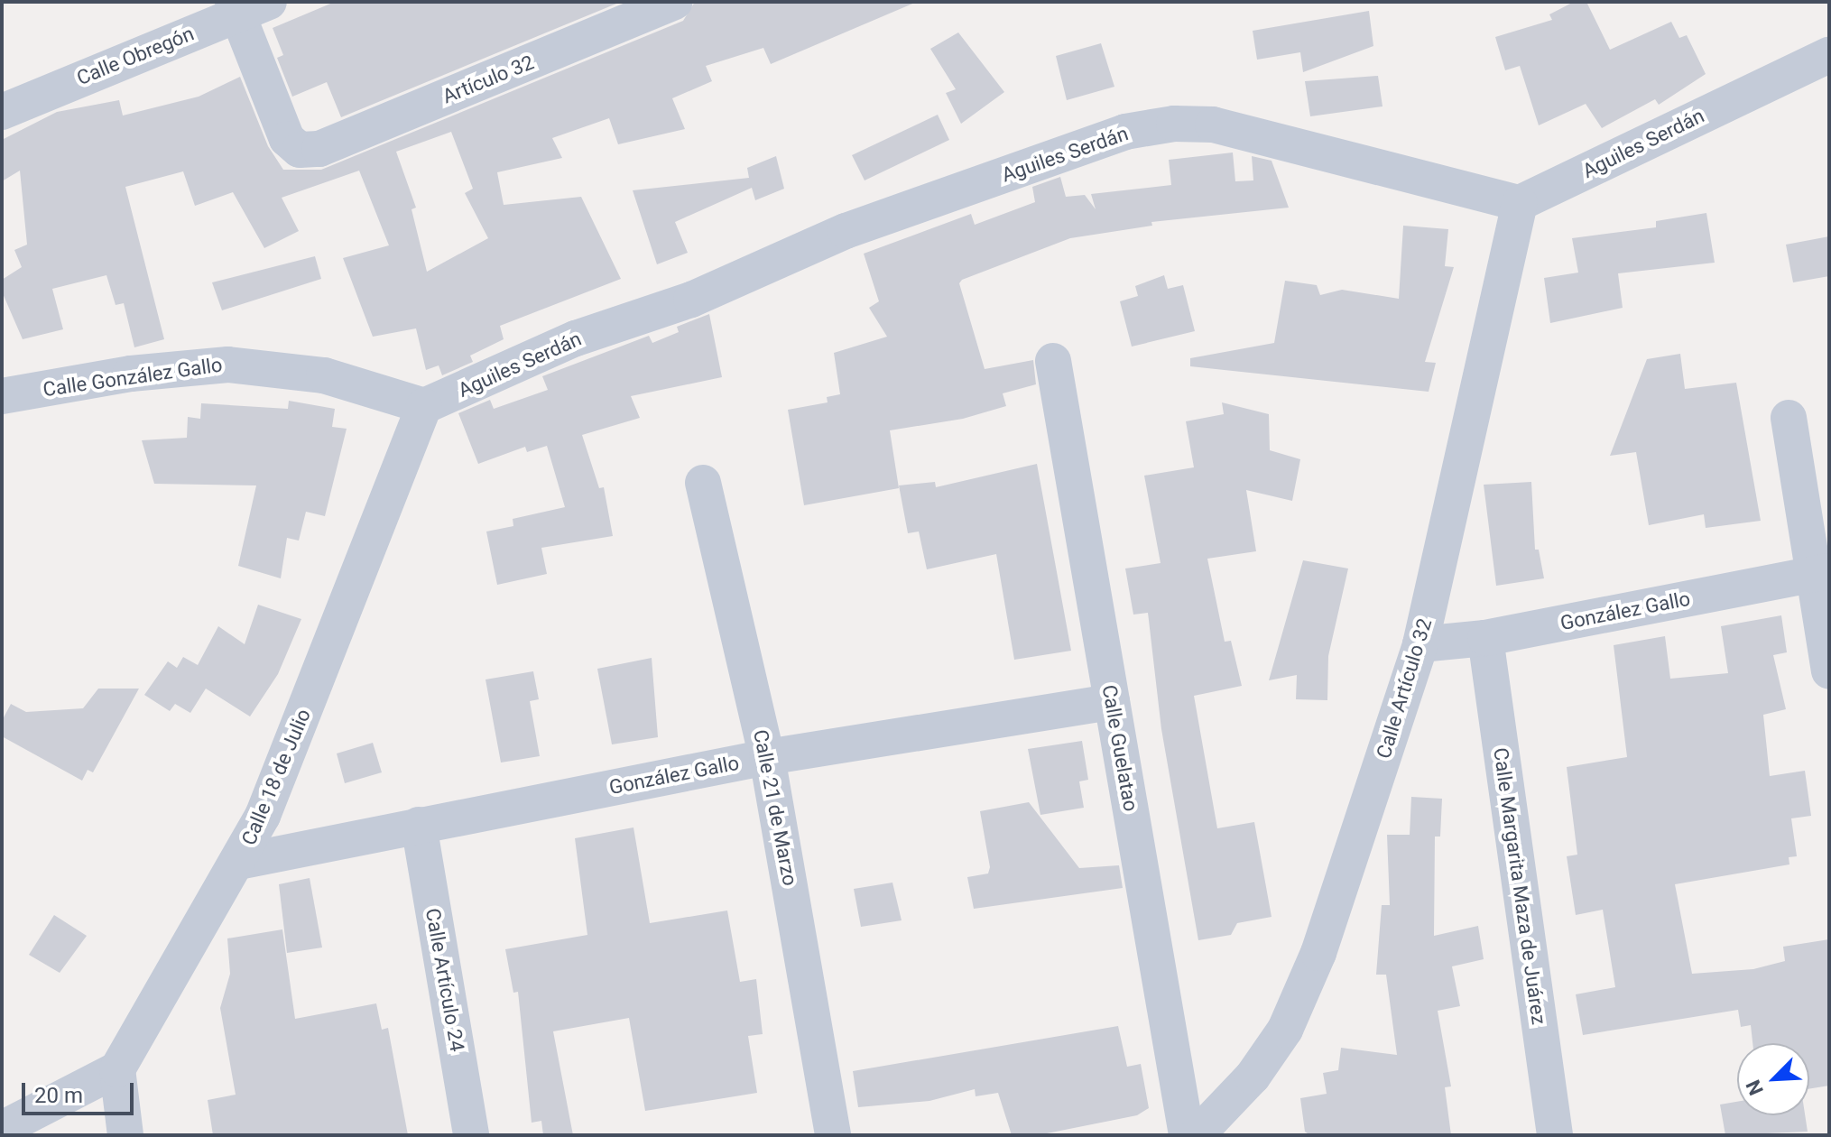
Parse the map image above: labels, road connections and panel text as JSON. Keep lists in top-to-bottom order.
{
  "streets": {
    "street": [
      "Calle Obregón",
      "Artículo 32",
      "Aguiles Serdán",
      "Calle González Gallo",
      "González Gallo",
      "Calle Artículo 32",
      "Calle Guelatao",
      "Calle 18 de Julio",
      "Calle 21 de Marzo",
      "Calle Margarita Maza de Juárez",
      "Calle Artículo 24"
    ]
  },
  "crossings": [
    ["Calle Obregón", "Artículo 32"],
    ["Aguiles Serdán", "Calle González Gallo"],
    ["Aguiles Serdán", "Calle Artículo 32"],
    ["Aguiles Serdán", "Calle 18 de Julio"],
    ["Calle González Gallo", "Calle 18 de Julio"],
    ["González Gallo", "Calle Artículo 32"],
    ["González Gallo", "Calle Guelatao"],
    ["González Gallo", "Calle 18 de Julio"],
    ["González Gallo", "Calle 21 de Marzo"],
    ["González Gallo", "Calle Margarita Maza de Juárez"],
    ["González Gallo", "Calle Artículo 24"]
  ],
  "scale_bar": "20 m",
  "north": "bottom left"
}
